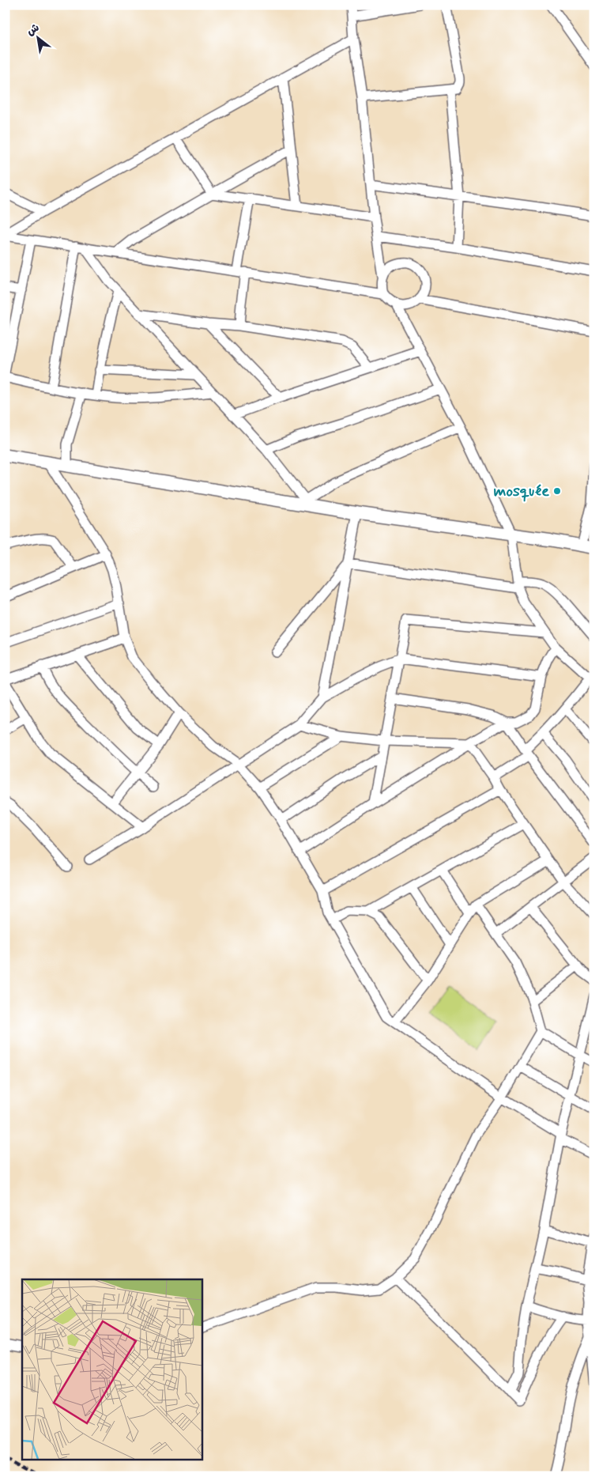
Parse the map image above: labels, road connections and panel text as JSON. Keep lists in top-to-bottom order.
{
  "places": ["mosquée"],
  "north": "top left"
}
